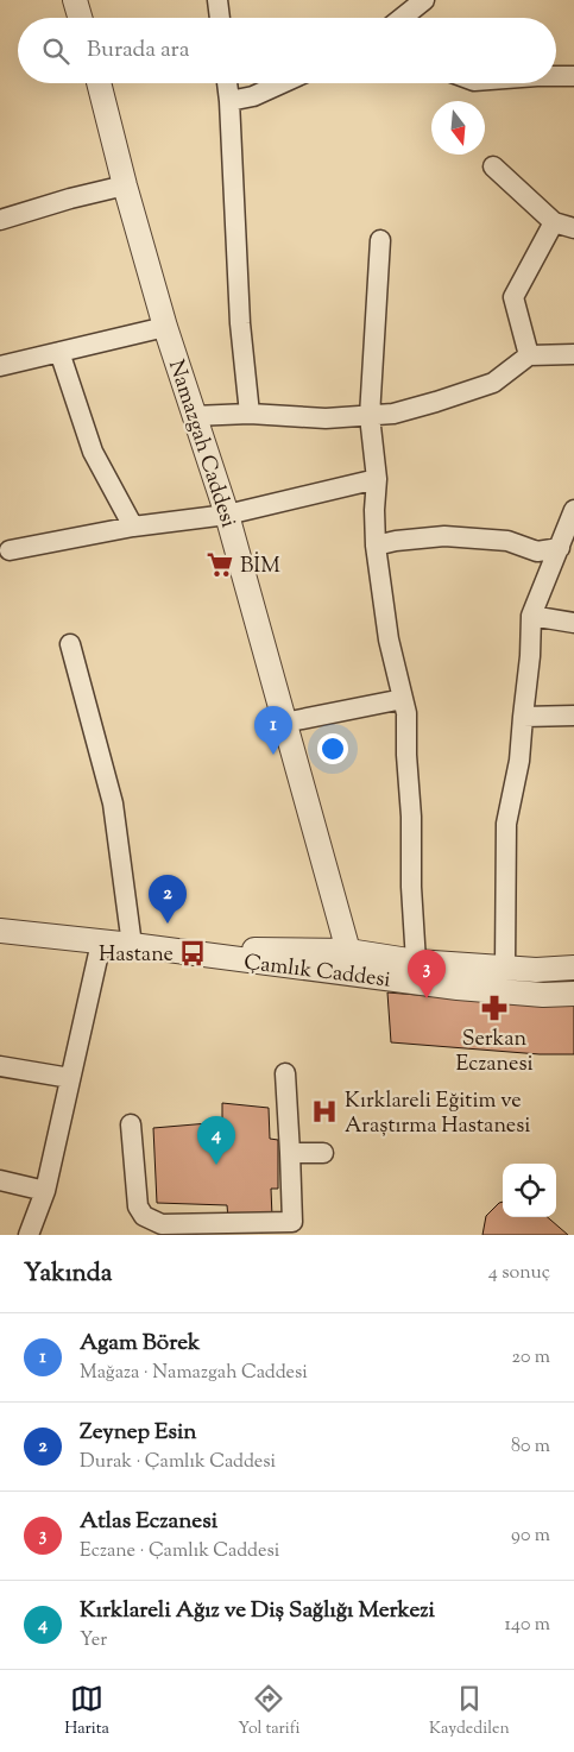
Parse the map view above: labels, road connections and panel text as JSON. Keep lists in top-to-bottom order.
{
  "streets": {
    "street": ["Namazgah Caddesi", "Çamlık Caddesi"]
  },
  "crossings": [
    ["Namazgah Caddesi", "Çamlık Caddesi"]
  ],
  "places": {
    "supermarket": ["BİM"],
    "bus stop": ["Hastane"],
    "pharmacy": ["Serkan Eczanesi"],
    "hospital": ["Kırklareli Eğitim ve Araştırma Hastanesi"]
  },
  "north": "bottom",
  "page": {
    "search": "Burada ara",
    "pins": [
      "1",
      "2",
      "3",
      "4"
    ],
    "heading": ["Yakında", "4 sonuç"],
    "list": [
      {
        "mark": "1",
        "name": "Agam Börek",
        "note": "Mağaza · Namazgah Caddesi",
        "value": "20 m"
      },
      {
        "mark": "2",
        "name": "Zeynep Esin",
        "note": "Durak · Çamlık Caddesi",
        "value": "80 m"
      },
      {
        "mark": "3",
        "name": "Atlas Eczanesi",
        "note": "Eczane · Çamlık Caddesi",
        "value": "90 m"
      },
      {
        "mark": "4",
        "name": "Kırklareli Ağız ve Diş Sağlığı Merkezi",
        "note": "Yer",
        "value": "140 m"
      }
    ],
    "nav": ["Harita", "Yol tarifi", "Kaydedilen"]
  }
}
